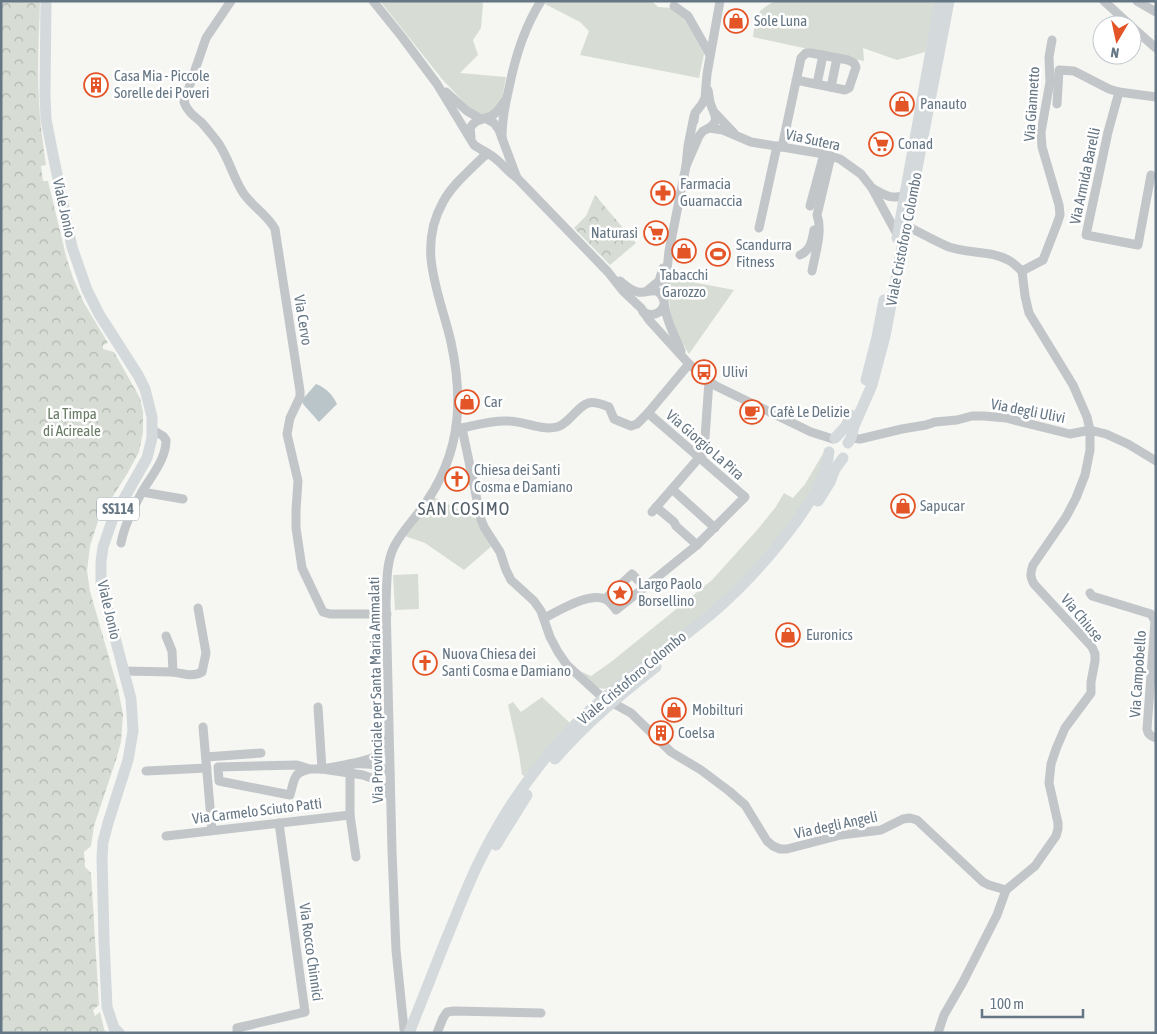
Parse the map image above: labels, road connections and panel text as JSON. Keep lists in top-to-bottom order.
{
  "streets": {
    "main road": ["Viale Jonio", "Viale Cristoforo Colombo", "SS114"],
    "street": [
      "Via Giannetto",
      "Via Sutera",
      "Via Armida Barelli",
      "Via Cervo",
      "Via degli Ulivi",
      "Via Giorgio La Pira",
      "Via Chiuse",
      "Via Campobello",
      "Via Provinciale per Santa Maria Ammalati",
      "Via Carmelo Sciuto Patti",
      "Via degli Angeli",
      "Via Rocco Chinnici"
    ]
  },
  "crossings": [
    ["Via Giannetto", "Via Chiuse"],
    ["Viale Cristoforo Colombo", "Via degli Ulivi"],
    ["Viale Cristoforo Colombo", "Via Provinciale per Santa Maria Ammalati"],
    ["Viale Cristoforo Colombo", "Via degli Angeli"],
    ["Via Cervo", "Via Provinciale per Santa Maria Ammalati"],
    ["Via degli Ulivi", "Via Chiuse"],
    ["Via Chiuse", "Via degli Angeli"],
    ["Via Provinciale per Santa Maria Ammalati", "Via degli Angeli"],
    ["Via Carmelo Sciuto Patti", "Via Rocco Chinnici"]
  ],
  "districts": ["SAN COSIMO"],
  "parks": ["La Timpa di Acireale"],
  "places": {
    "shop": [
      "Sole Luna",
      "Panauto",
      "Tabacchi Garozzo",
      "Car",
      "Sapucar",
      "Euronics",
      "Mobilturi"
    ],
    "building": ["Casa Mia - Piccole Sorelle dei Poveri", "Coelsa"],
    "supermarket": ["Conad", "Naturasì"],
    "pharmacy": ["Farmacia Guarnaccia"],
    "sports": ["Scandurra Fitness"],
    "bus stop": ["Ulivi"],
    "cafe": ["Cafè Le Delizie"],
    "church": ["Chiesa dei Santi Cosma e Damiano", "Nuova Chiesa dei Santi Cosma e Damiano"],
    "place": ["Largo Paolo Borsellino"]
  },
  "scale_bar": "100 m",
  "north": "bottom"
}
